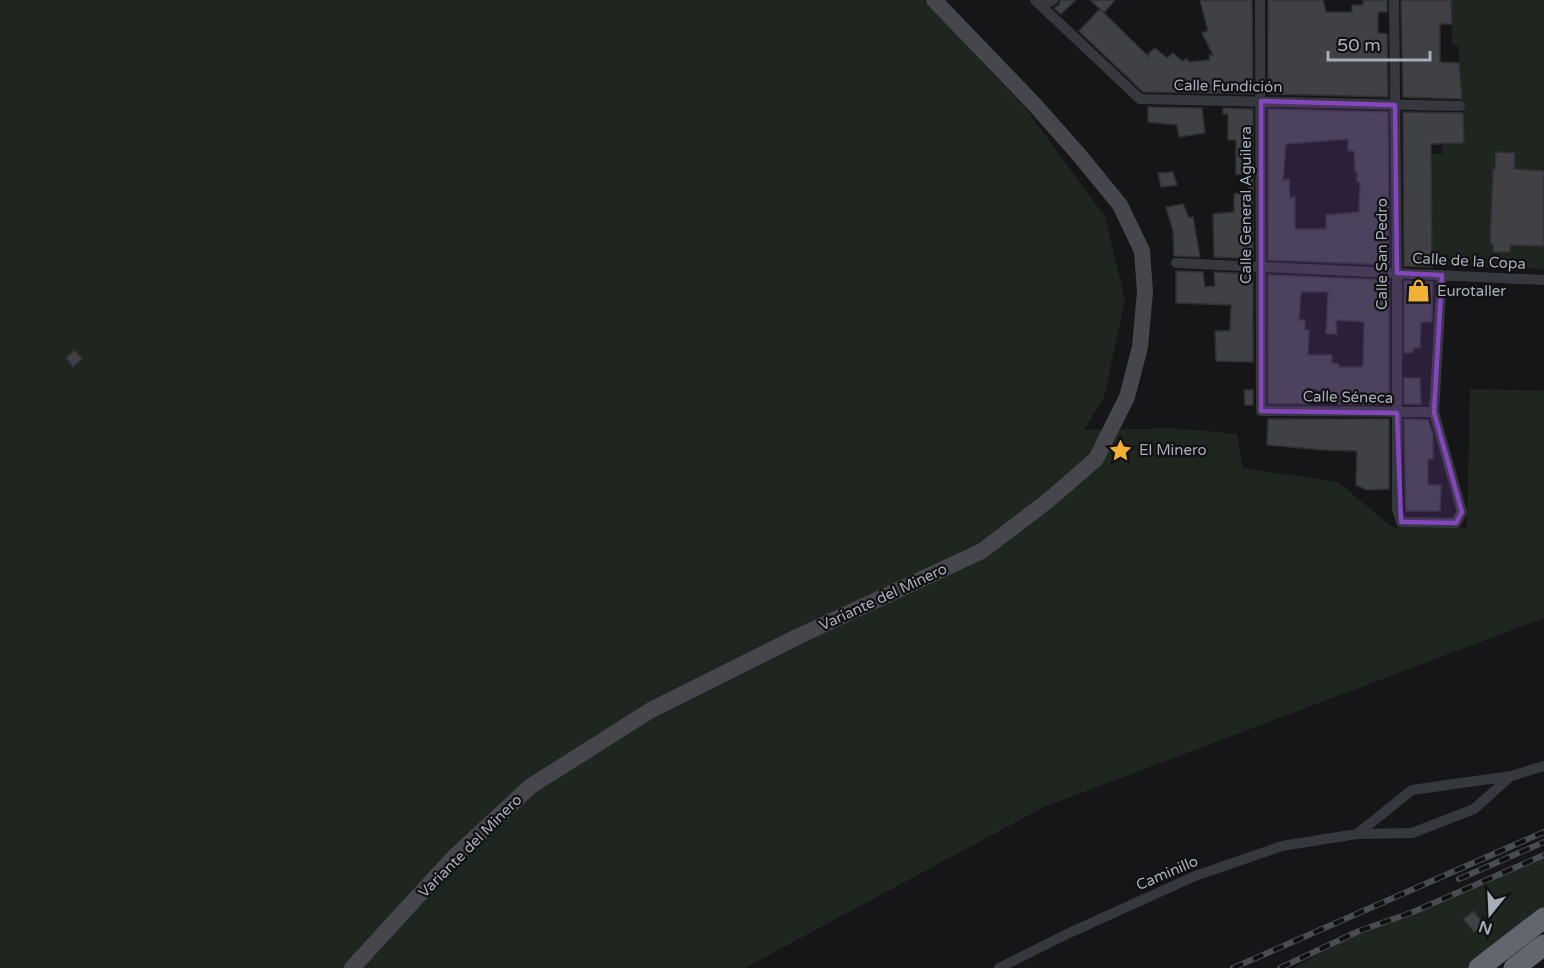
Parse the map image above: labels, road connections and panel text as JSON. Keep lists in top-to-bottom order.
{
  "streets": {
    "street": [
      "Calle Fundición",
      "Calle General Aguilera",
      "Calle San Pedro",
      "Calle de la Copa",
      "Calle Séneca",
      "Variante del Minero",
      "Caminillo"
    ]
  },
  "crossings": [
    ["Calle Fundición", "Calle General Aguilera"],
    ["Calle Fundición", "Calle San Pedro"],
    ["Calle General Aguilera", "Calle de la Copa"],
    ["Calle General Aguilera", "Calle Séneca"],
    ["Calle San Pedro", "Calle de la Copa"],
    ["Calle San Pedro", "Calle Séneca"]
  ],
  "places": {
    "shop": ["Eurotaller"],
    "place": ["El Minero"]
  },
  "scale_bar": "50 m",
  "north": "bottom"
}
